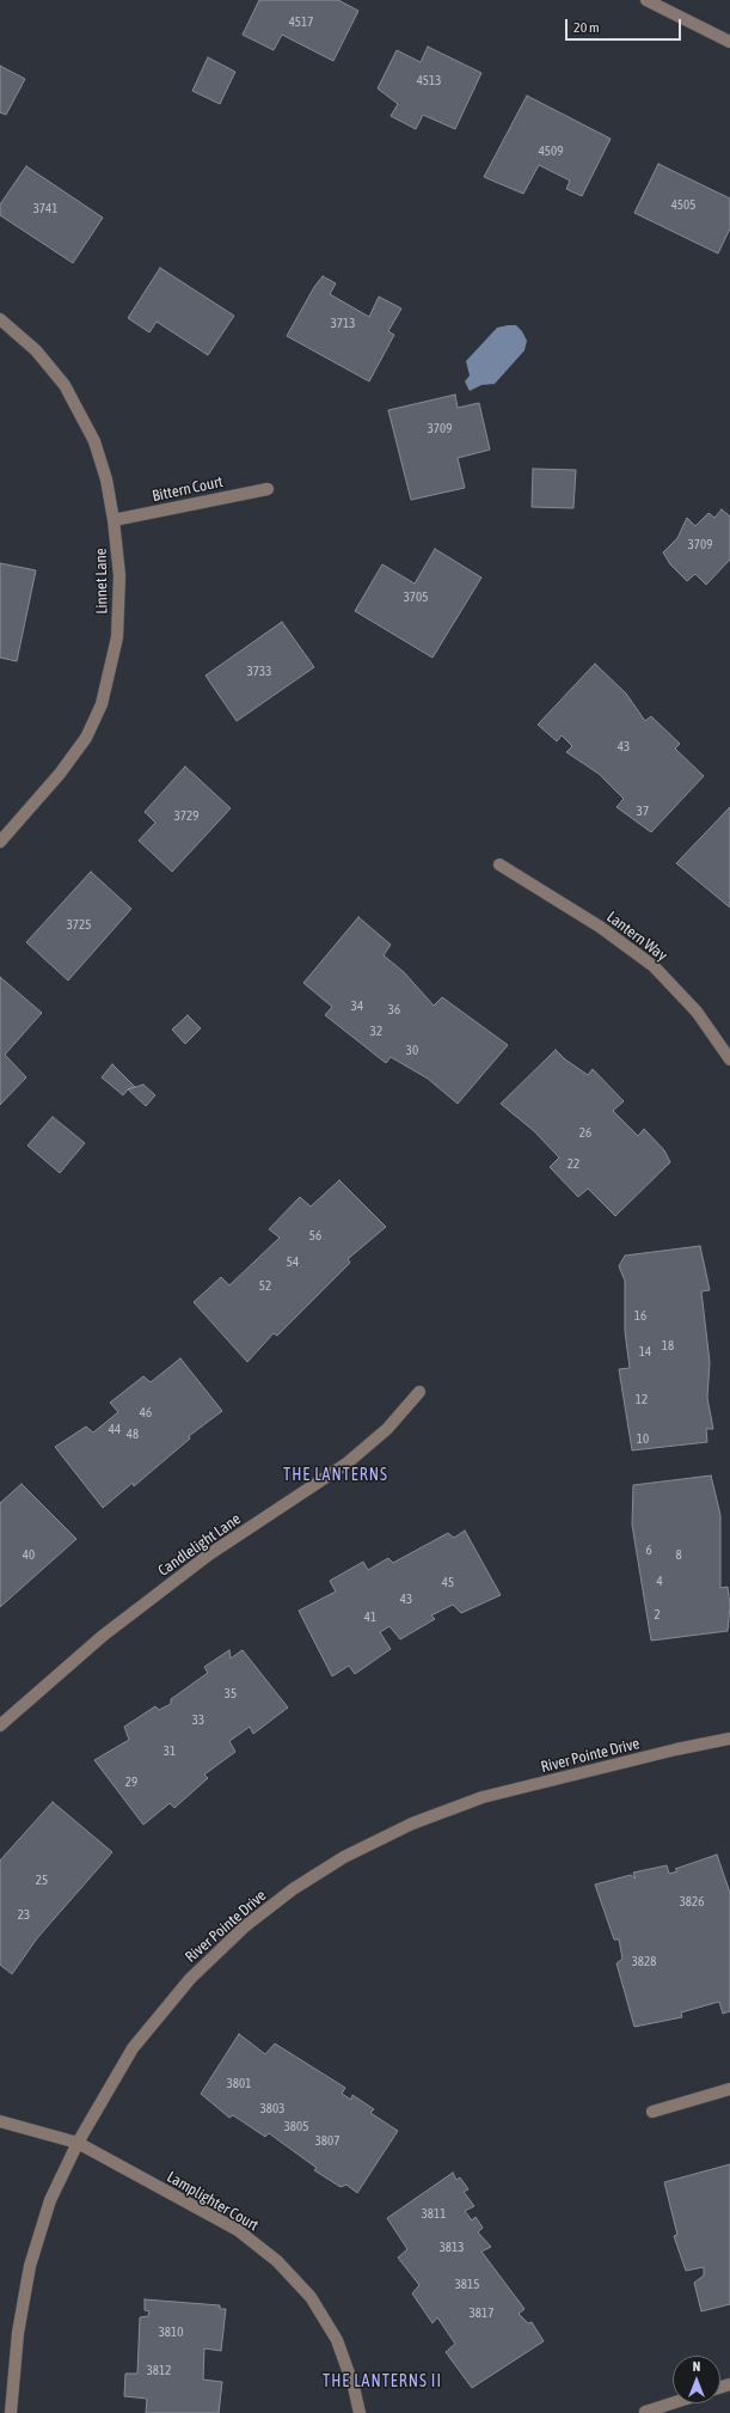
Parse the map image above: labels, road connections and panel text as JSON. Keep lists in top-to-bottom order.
{
  "streets": {
    "street": [
      "Bittern Court",
      "Linnet Lane",
      "Lantern Way",
      "Candlelight Lane",
      "River Pointe Drive",
      "Lamplighter Court"
    ]
  },
  "crossings": [
    ["Bittern Court", "Linnet Lane"],
    ["River Pointe Drive", "Lamplighter Court"]
  ],
  "districts": ["THE LANTERNS", "THE LANTERNS II"],
  "house_numbers": [
    "4517",
    "4513",
    "4509",
    "4505",
    "3741",
    "3713",
    "3709",
    "3709",
    "3705",
    "3733",
    "43",
    "37",
    "3729",
    "3725",
    "34",
    "36",
    "32",
    "30",
    "26",
    "22",
    "56",
    "54",
    "52",
    "16",
    "18",
    "14",
    "12",
    "46",
    "44",
    "48",
    "10",
    "6",
    "40",
    "8",
    "4",
    "45",
    "43",
    "2",
    "41",
    "35",
    "33",
    "31",
    "29",
    "25",
    "3826",
    "23",
    "3828",
    "3801",
    "3803",
    "3805",
    "3807",
    "3811",
    "3813",
    "3815",
    "3817",
    "3810",
    "3812"
  ],
  "scale_bar": "20 m",
  "north": "top"
}
